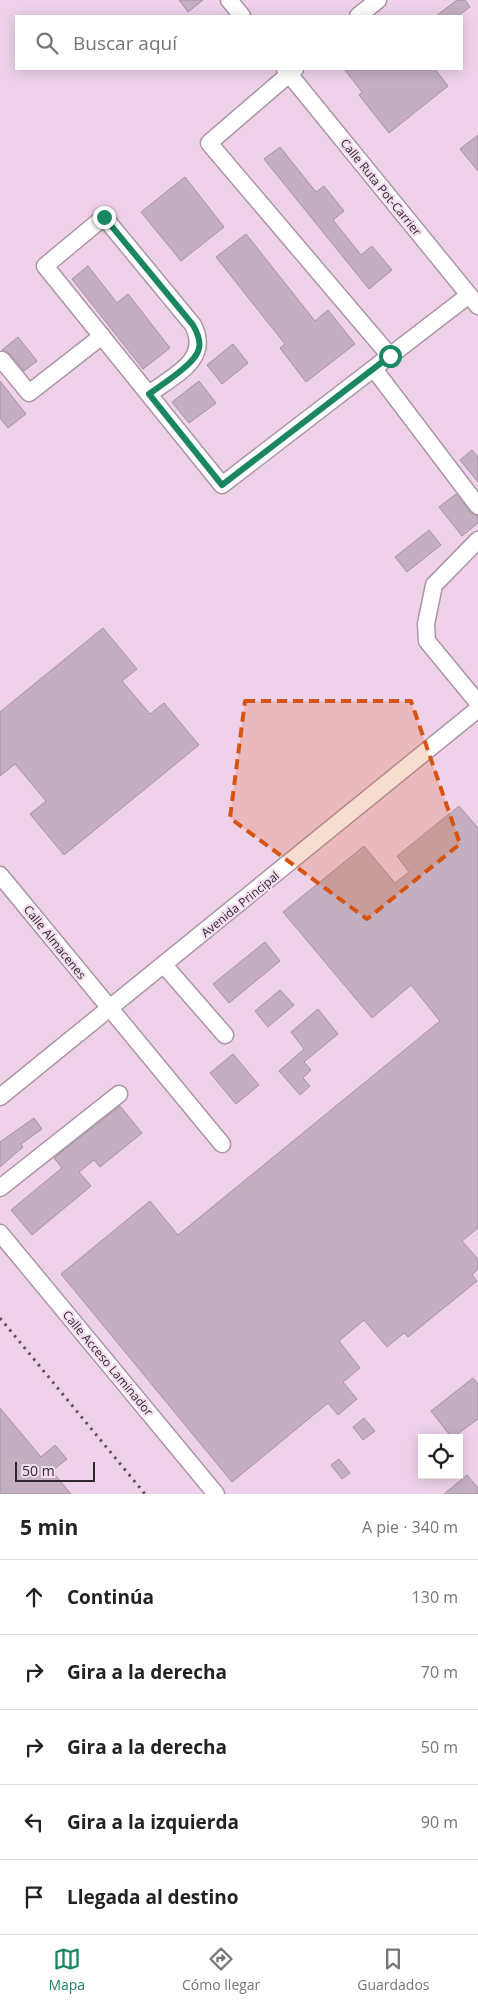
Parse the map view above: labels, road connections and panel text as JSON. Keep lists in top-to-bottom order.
{
  "streets": {
    "street": [
      "Calle Ruta Pot-Carrier",
      "Avenida Principal",
      "Calle Almacenes",
      "Calle Acceso Laminador"
    ]
  },
  "crossings": [
    ["Avenida Principal", "Calle Almacenes"]
  ],
  "scale_bar": "50 m",
  "page": {
    "search": "Buscar aquí",
    "scale": "50 m",
    "heading": ["5 min", "A pie · 340 m"],
    "list": [
      ["Continúa", "130 m"],
      ["Gira a la derecha", "70 m"],
      ["Gira a la derecha", "50 m"],
      ["Gira a la izquierda", "90 m"],
      "Llegada al destino"
    ],
    "nav": ["Mapa", "Cómo llegar", "Guardados"]
  }
}
